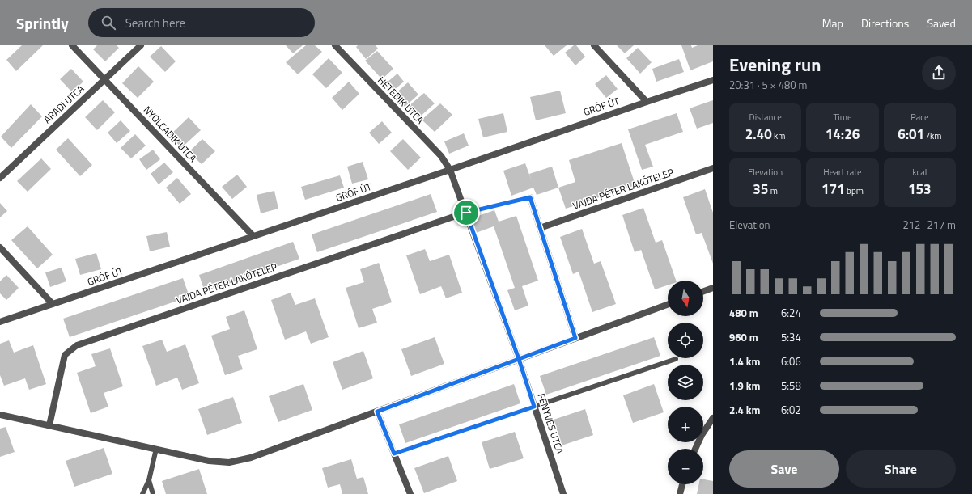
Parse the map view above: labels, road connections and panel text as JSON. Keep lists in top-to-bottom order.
{
  "streets": {
    "street": [
      "HETEDIK UTCA",
      "ARADI UTCA",
      "GRÓF ÚT",
      "NYOLCADIK UTCA",
      "VAJDA PÉTER LAKÓTELEP",
      "FENYVES UTCA"
    ]
  },
  "crossings": [
    ["HETEDIK UTCA", "GRÓF ÚT"],
    ["ARADI UTCA", "NYOLCADIK UTCA"],
    ["GRÓF ÚT", "NYOLCADIK UTCA"]
  ],
  "north": "bottom",
  "page": {
    "header": "Sprintly",
    "search": "Search here",
    "nav": ["Map", "Directions", "Saved"],
    "heading": ["Evening run", "20:31 · 5 × 480 m"],
    "stats": [
      ["Distance", "2.40 km"],
      ["Time", "14:26"],
      ["Pace", "6:01 /km"],
      ["Elevation", "35 m"],
      ["Heart rate", "171 bpm"],
      ["kcal", "153"]
    ],
    "chart": ["Elevation", "212–217 m"],
    "map_buttons": ["+", "−"],
    "list": [
      {
        "name": "480 m",
        "note": "6:24"
      },
      {
        "name": "960 m",
        "note": "5:34"
      },
      {
        "name": "1.4 km",
        "note": "6:06"
      },
      {
        "name": "1.9 km",
        "note": "5:58"
      },
      {
        "name": "2.4 km",
        "note": "6:02"
      }
    ],
    "buttons": ["Save", "Share"]
  }
}
